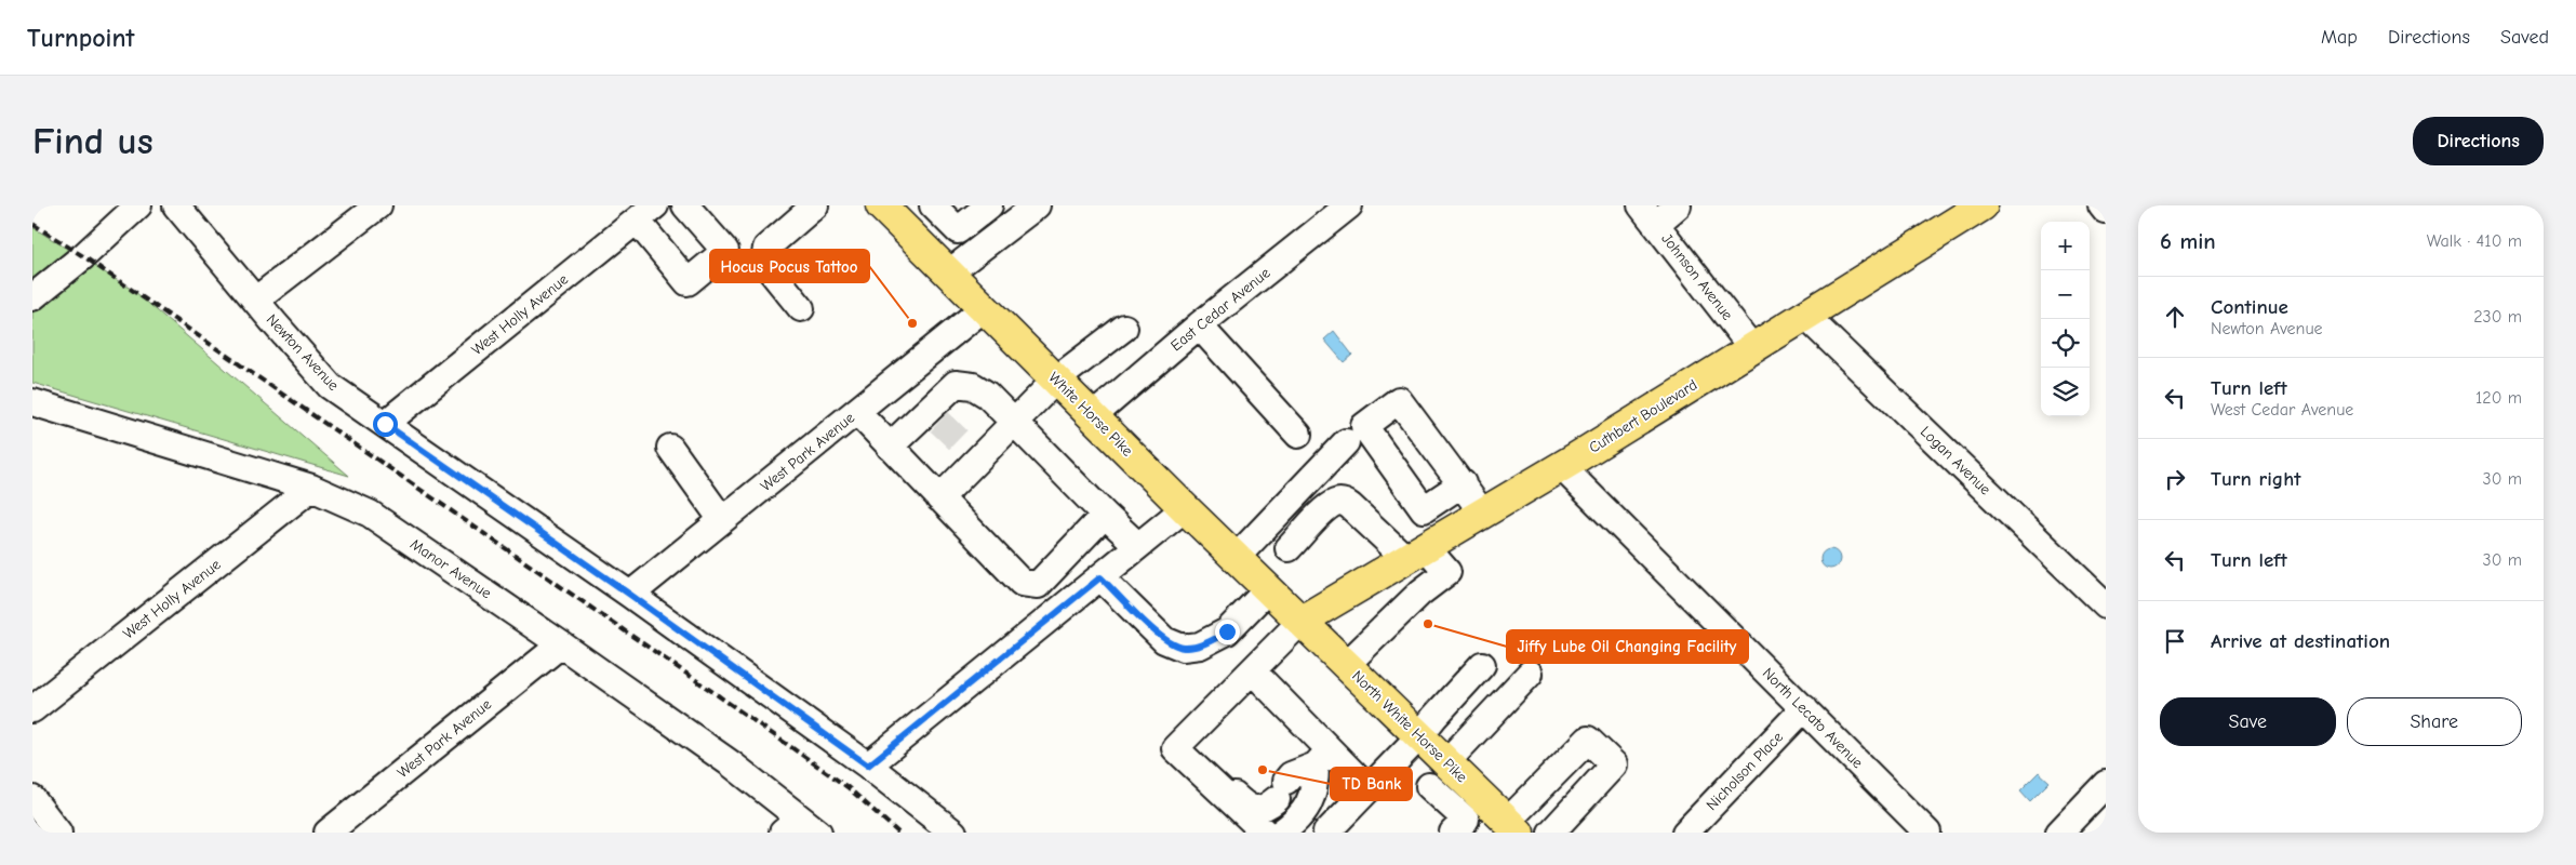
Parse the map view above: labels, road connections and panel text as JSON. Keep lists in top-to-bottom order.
{
  "streets": {
    "main road": ["White Horse Pike", "Cuthbert Boulevard", "North White Horse Pike"],
    "street": [
      "Johnson Avenue",
      "East Cedar Avenue",
      "West Holly Avenue",
      "Newton Avenue",
      "West Park Avenue",
      "Logan Avenue",
      "Manor Avenue",
      "North Lecato Avenue",
      "Nicholson Place"
    ]
  },
  "crossings": [
    ["Johnson Avenue", "Cuthbert Boulevard"],
    ["East Cedar Avenue", "White Horse Pike"],
    ["West Holly Avenue", "Newton Avenue"],
    ["West Holly Avenue", "Manor Avenue"],
    ["Newton Avenue", "West Park Avenue"],
    ["White Horse Pike", "Cuthbert Boulevard"],
    ["White Horse Pike", "West Park Avenue"],
    ["White Horse Pike", "North White Horse Pike"],
    ["Cuthbert Boulevard", "Logan Avenue"],
    ["Cuthbert Boulevard", "North Lecato Avenue"],
    ["Cuthbert Boulevard", "North White Horse Pike"],
    ["West Park Avenue", "Manor Avenue"],
    ["North Lecato Avenue", "Nicholson Place"]
  ],
  "places": ["Hocus Pocus Tattoo", "Jiffy Lube Oil Changing Facility", "TD Bank"],
  "page": {
    "header": "Turnpoint",
    "nav": ["Map", "Directions", "Saved"],
    "buttons": [
      "Directions",
      ["Save", "Share"]
    ],
    "title": "Find us",
    "heading": ["6 min", "Walk · 410 m"],
    "map_buttons": ["+", "−"],
    "list": [
      ["Continue", "Newton Avenue", "230 m"],
      ["Turn left", "West Cedar Avenue", "120 m"],
      ["Turn right", "30 m"],
      ["Turn left", "30 m"],
      "Arrive at destination"
    ]
  }
}
